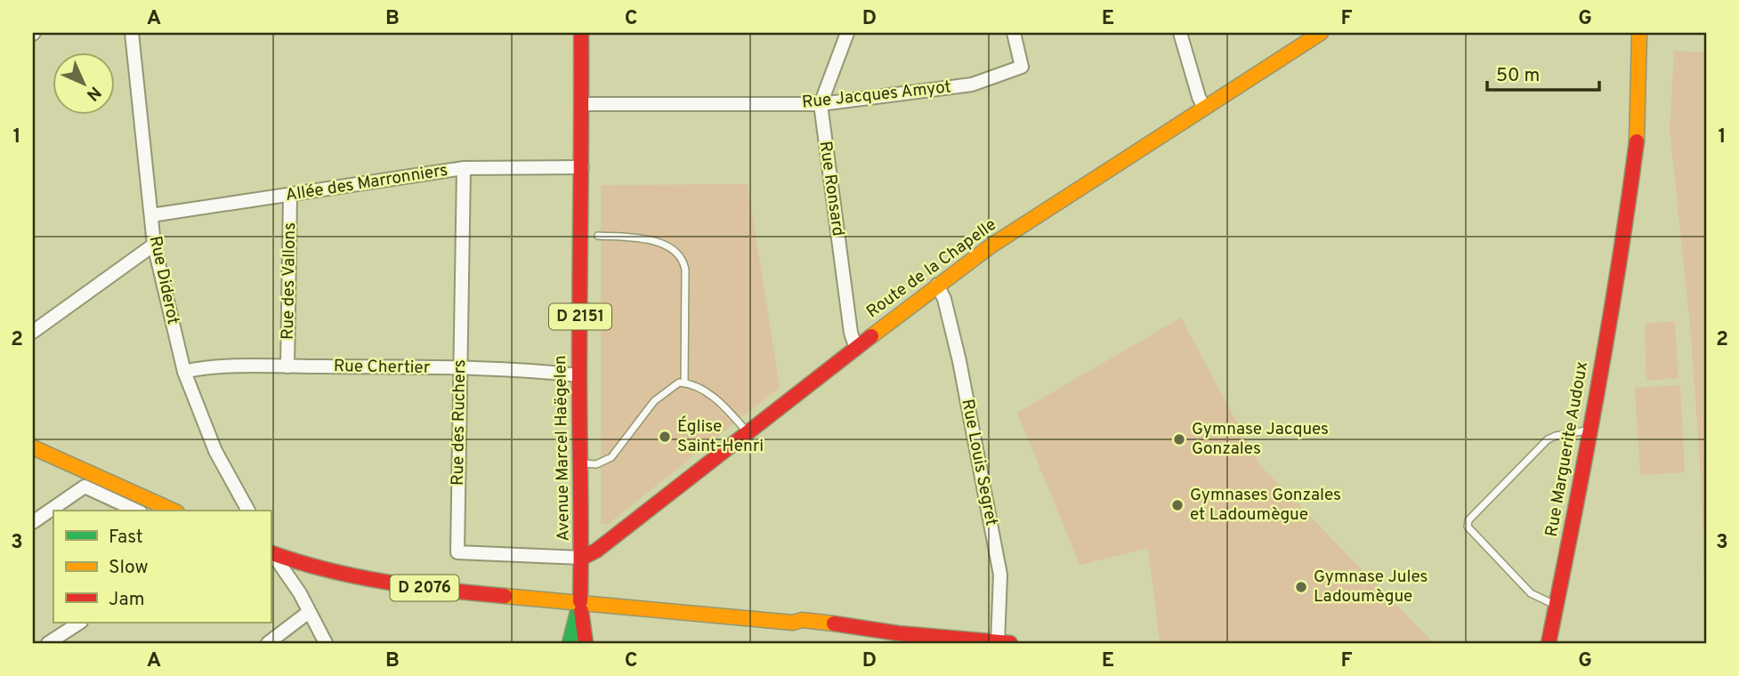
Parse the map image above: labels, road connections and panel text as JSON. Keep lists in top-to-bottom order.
{
  "streets": {
    "main road": [
      "Route de la Chapelle",
      "D 2151",
      "Avenue Marcel Haëgelen",
      "Rue Marguerite Audoux",
      "D 2076"
    ],
    "street": [
      "Rue Jacques Amyot",
      "Allée des Marronniers",
      "Rue Ronsard",
      "Rue Diderot",
      "Rue des Vallons",
      "Rue Chertier",
      "Rue des Ruchers",
      "Rue Louis Segret"
    ]
  },
  "crossings": [
    ["Rue Jacques Amyot", "Rue Ronsard"],
    ["Rue Jacques Amyot", "Avenue Marcel Haëgelen"],
    ["Allée des Marronniers", "Rue Diderot"],
    ["Allée des Marronniers", "Rue des Vallons"],
    ["Allée des Marronniers", "Rue des Ruchers"],
    ["Allée des Marronniers", "Avenue Marcel Haëgelen"],
    ["Rue Ronsard", "Route de la Chapelle"],
    ["Route de la Chapelle", "Rue des Ruchers"],
    ["Route de la Chapelle", "Avenue Marcel Haëgelen"],
    ["Route de la Chapelle", "Rue Louis Segret"],
    ["Rue Diderot", "Rue Chertier"],
    ["Rue des Vallons", "Rue Chertier"],
    ["Rue Chertier", "Rue des Ruchers"],
    ["Rue Chertier", "Avenue Marcel Haëgelen"],
    ["Rue des Ruchers", "Avenue Marcel Haëgelen"],
    ["Avenue Marcel Haëgelen", "D 2076"],
    ["Rue Louis Segret", "D 2076"]
  ],
  "places": [
    "Église Saint-Henri",
    "Gymnase Jacques Gonzales",
    "Gymnases Gonzales et Ladoumègue",
    "Gymnase Jules Ladoumègue"
  ],
  "legend": ["Fast", "Slow", "Jam"],
  "scale_bar": "50 m",
  "north": "bottom right",
  "grid": {
    "columns": [
      "A",
      "B",
      "C",
      "D",
      "E",
      "F",
      "G"
    ],
    "rows": ["1", "2", "3"]
  }
}
